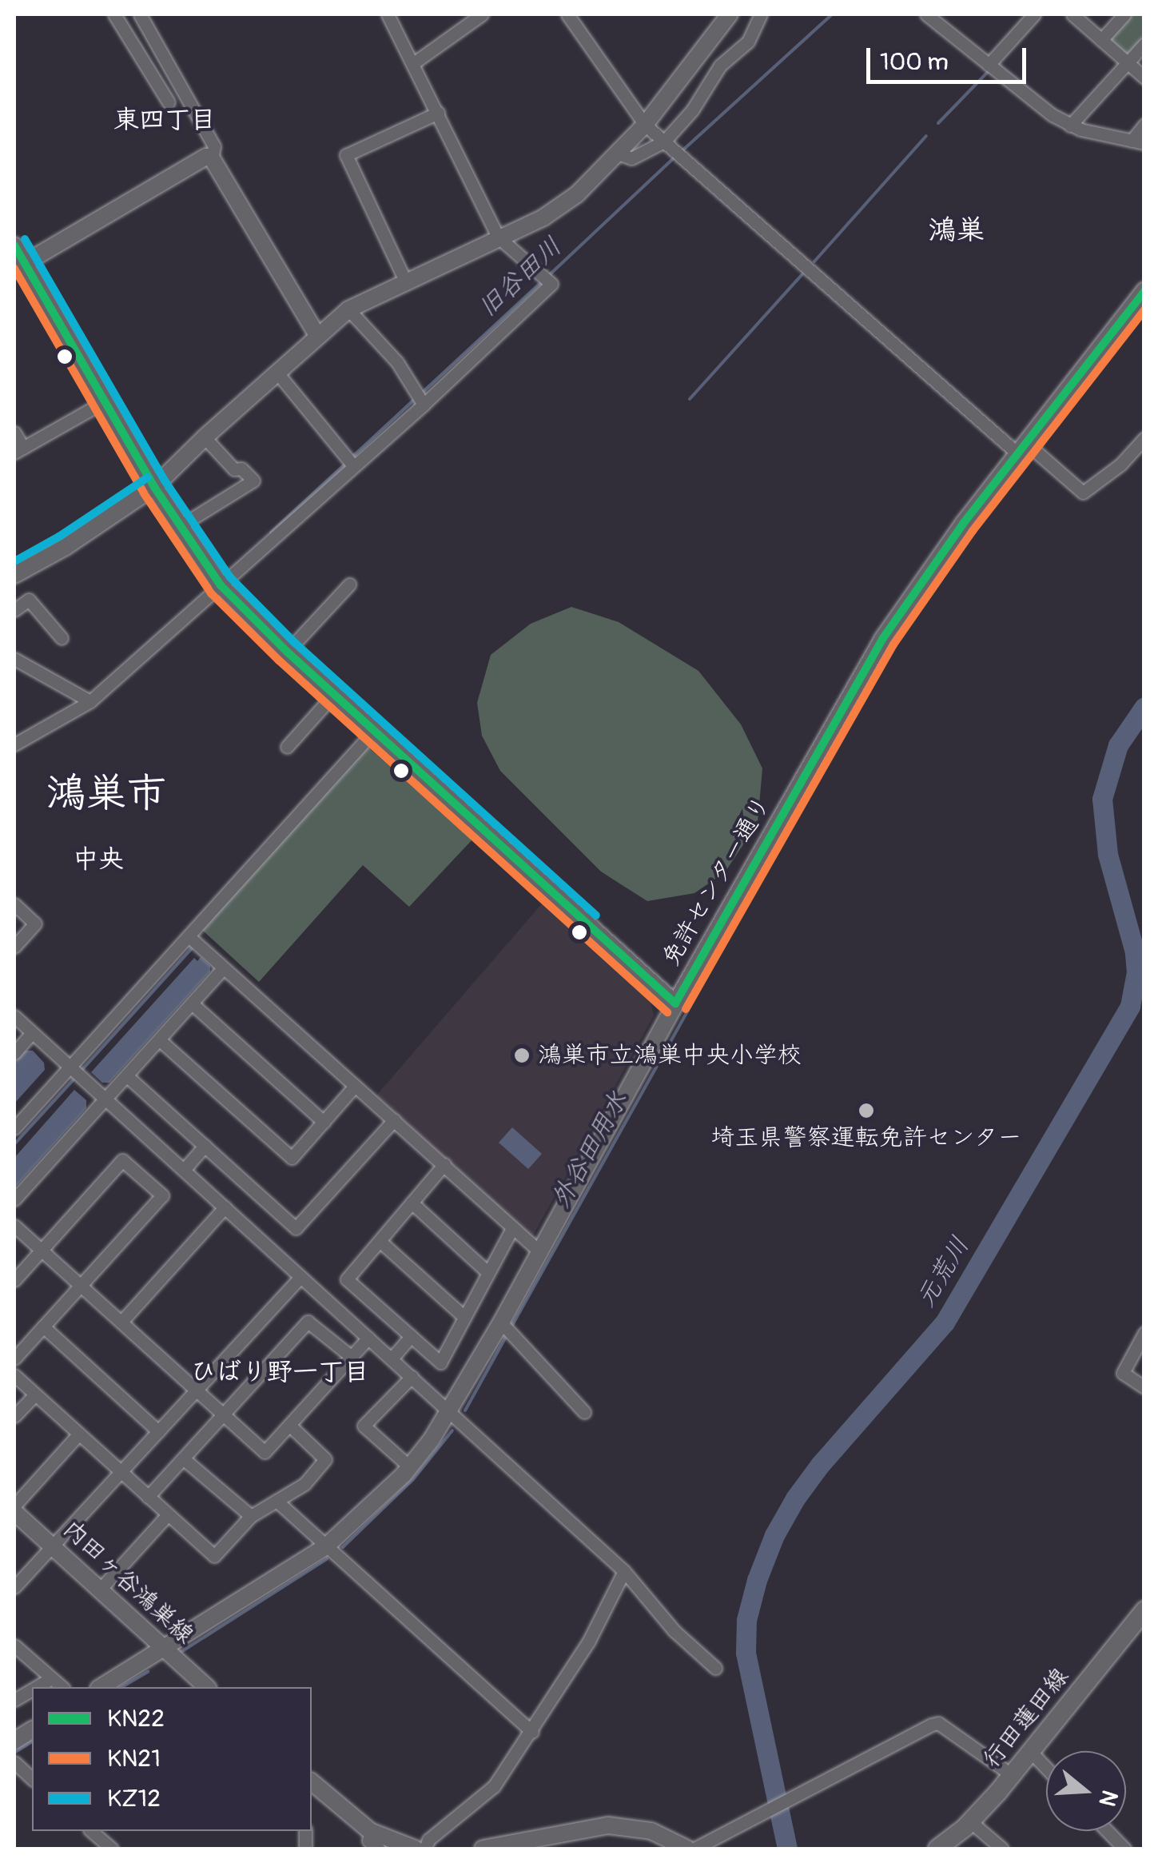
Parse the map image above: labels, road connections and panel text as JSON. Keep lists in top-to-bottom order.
{
  "streets": {
    "main road": ["行田蓮田線"],
    "street": ["免許センター通り", "内田ヶ谷鴻巣線"]
  },
  "crossings": [
    ["免許センター通り", "内田ヶ谷鴻巣線"]
  ],
  "districts": [
    "東四丁目",
    "鴻巣",
    "鴻巣市",
    "中央",
    "ひばり野一丁目"
  ],
  "water": ["旧谷田川", "外谷田用水", "元荒川"],
  "places": ["鴻巣市立鴻巣中央小学校", "埼玉県警察運転免許センター"],
  "lines": ["transit line KZ12", "transit line KN22", "transit line KN21"],
  "legend": ["KN22", "KN21", "KZ12"],
  "scale_bar": "100 m",
  "north": "right"
}
